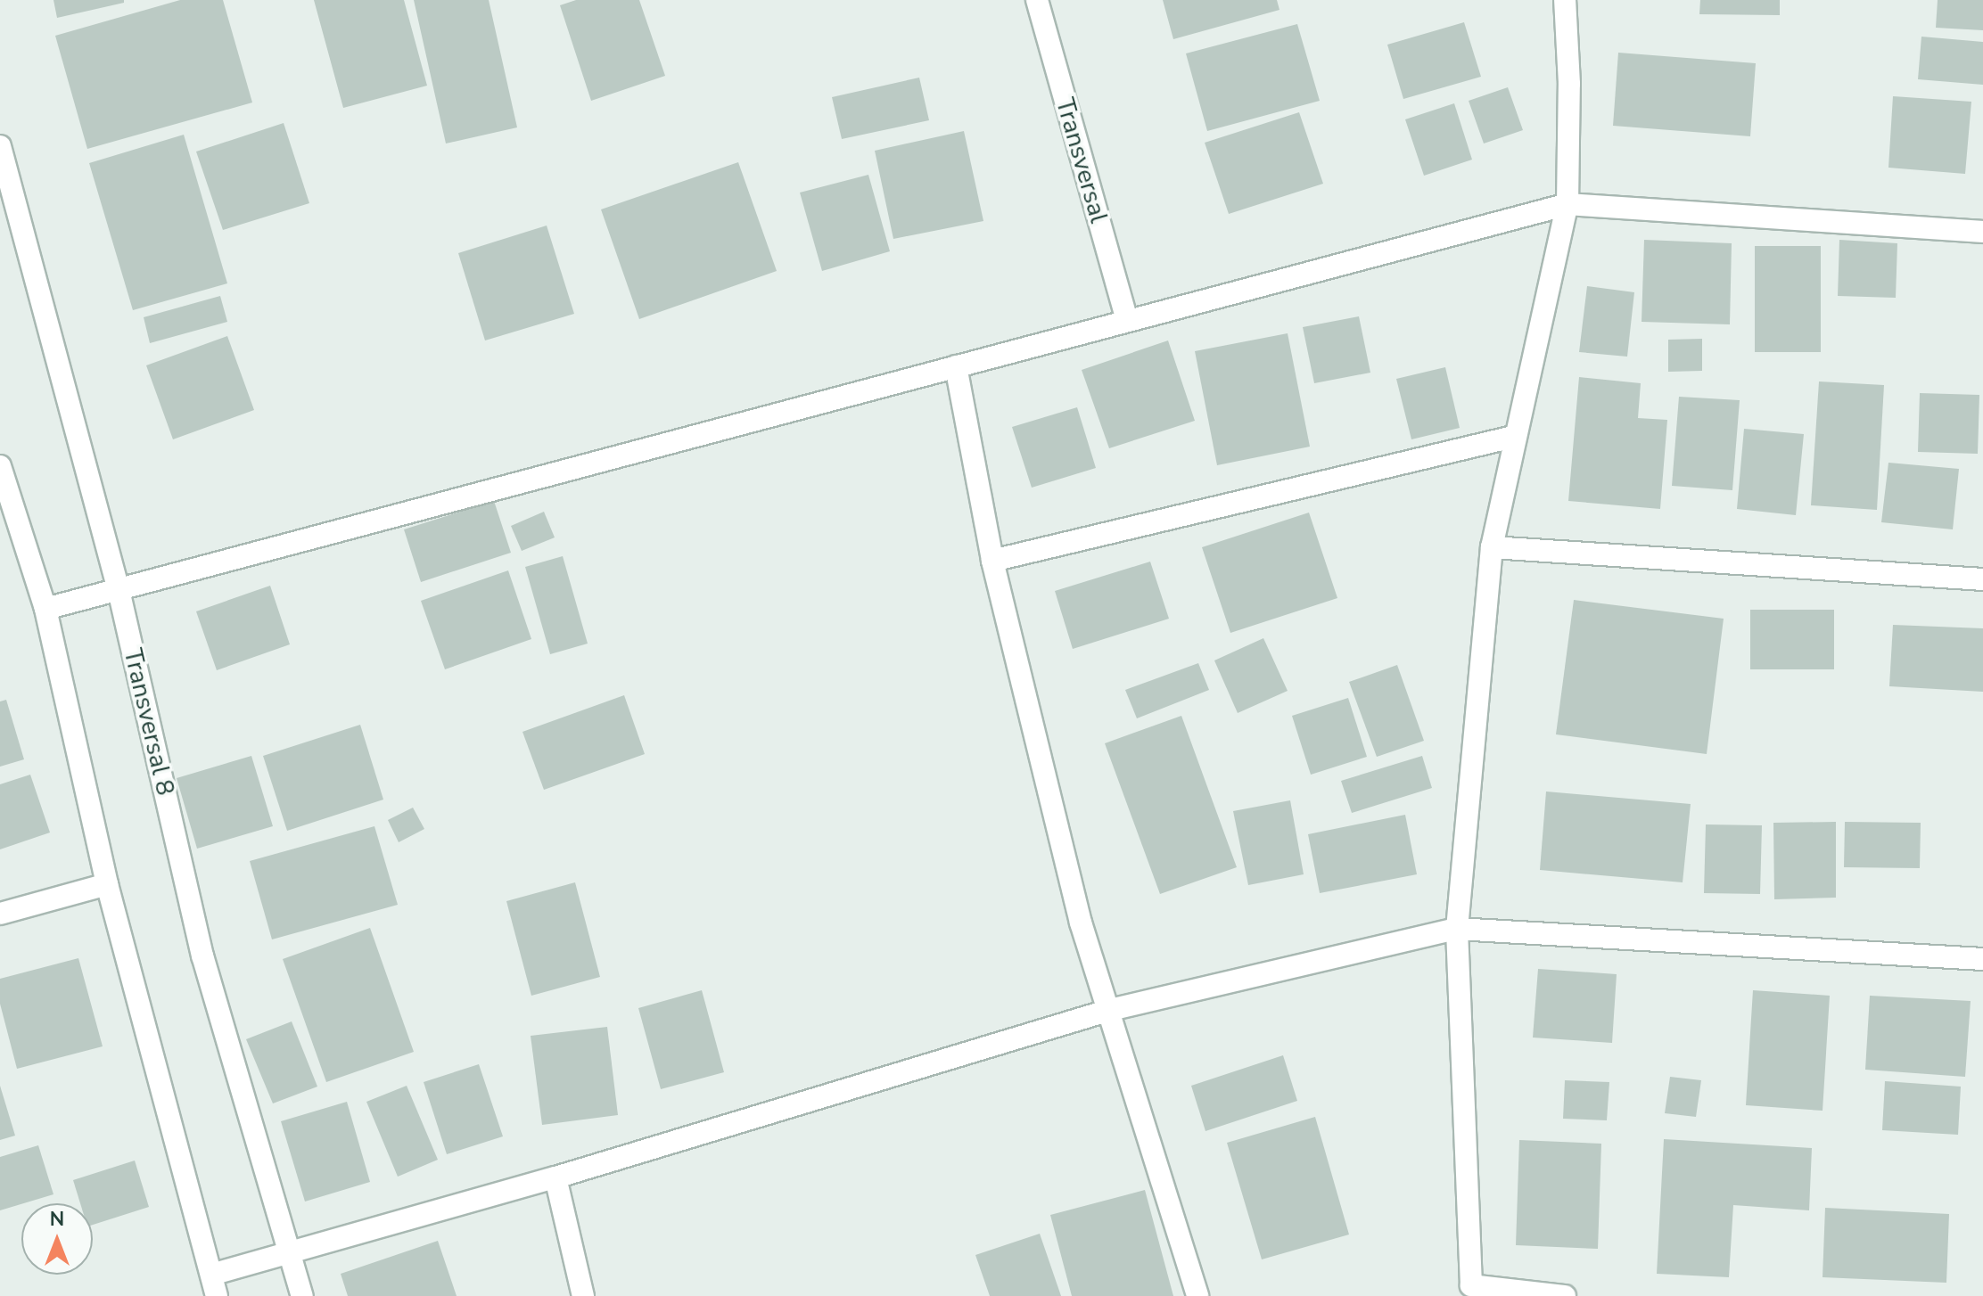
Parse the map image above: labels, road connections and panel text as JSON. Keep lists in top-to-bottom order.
{
  "streets": {
    "street": ["Transversal", "Transversal 8"]
  },
  "north": "top"
}
